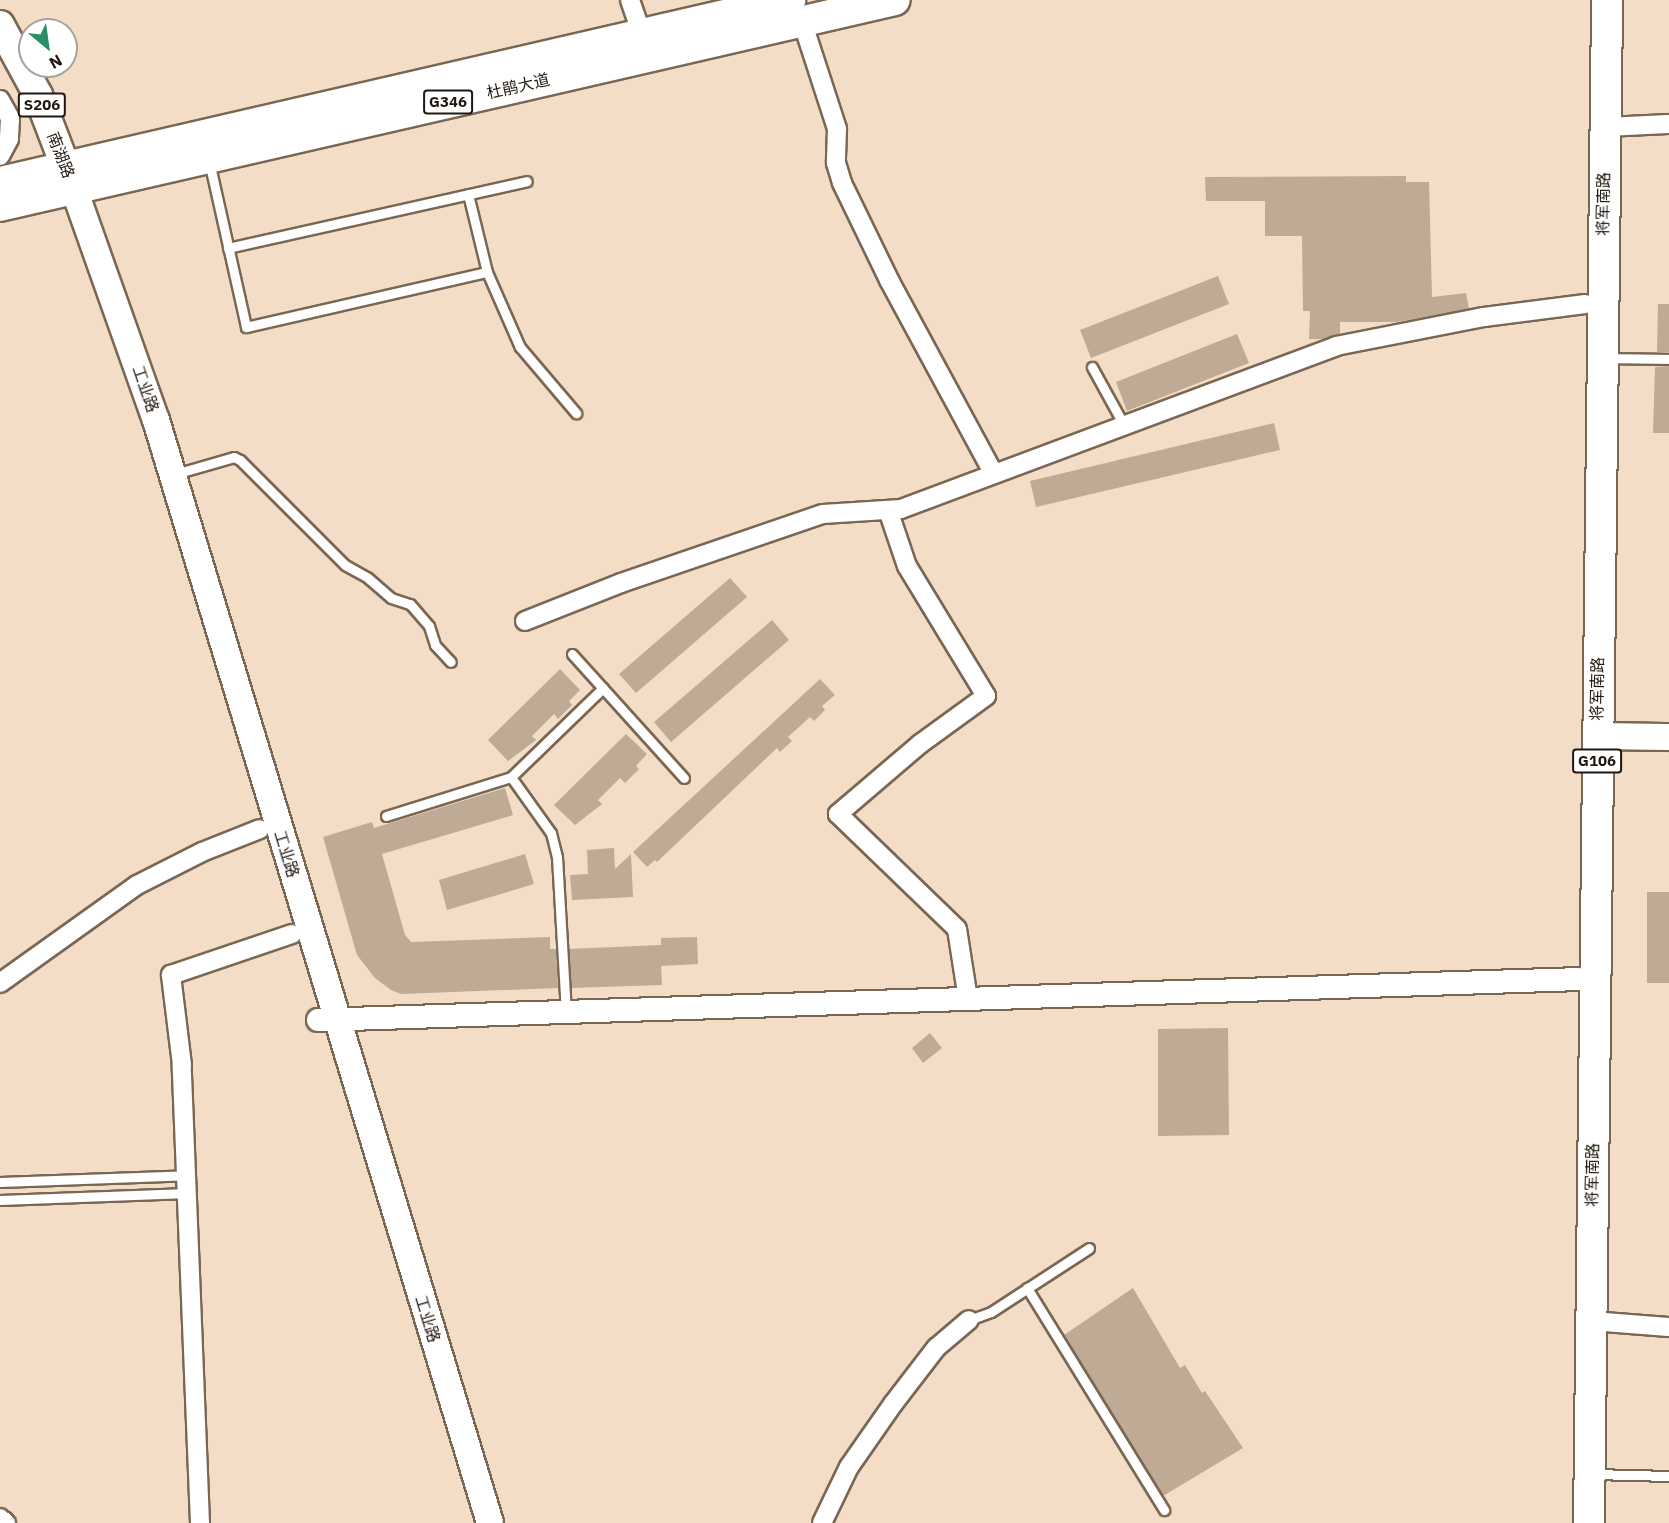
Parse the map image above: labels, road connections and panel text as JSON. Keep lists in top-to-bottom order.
{
  "streets": {
    "highway": [
      "杜鹃大道",
      "G346",
      "将军南路",
      "G106"
    ],
    "main road": ["S206", "南湖路", "工业路"]
  },
  "crossings": [
    ["杜鹃大道", "南湖路"],
    ["杜鹃大道", "工业路"],
    ["南湖路", "工业路"]
  ],
  "north": "bottom right"
}
